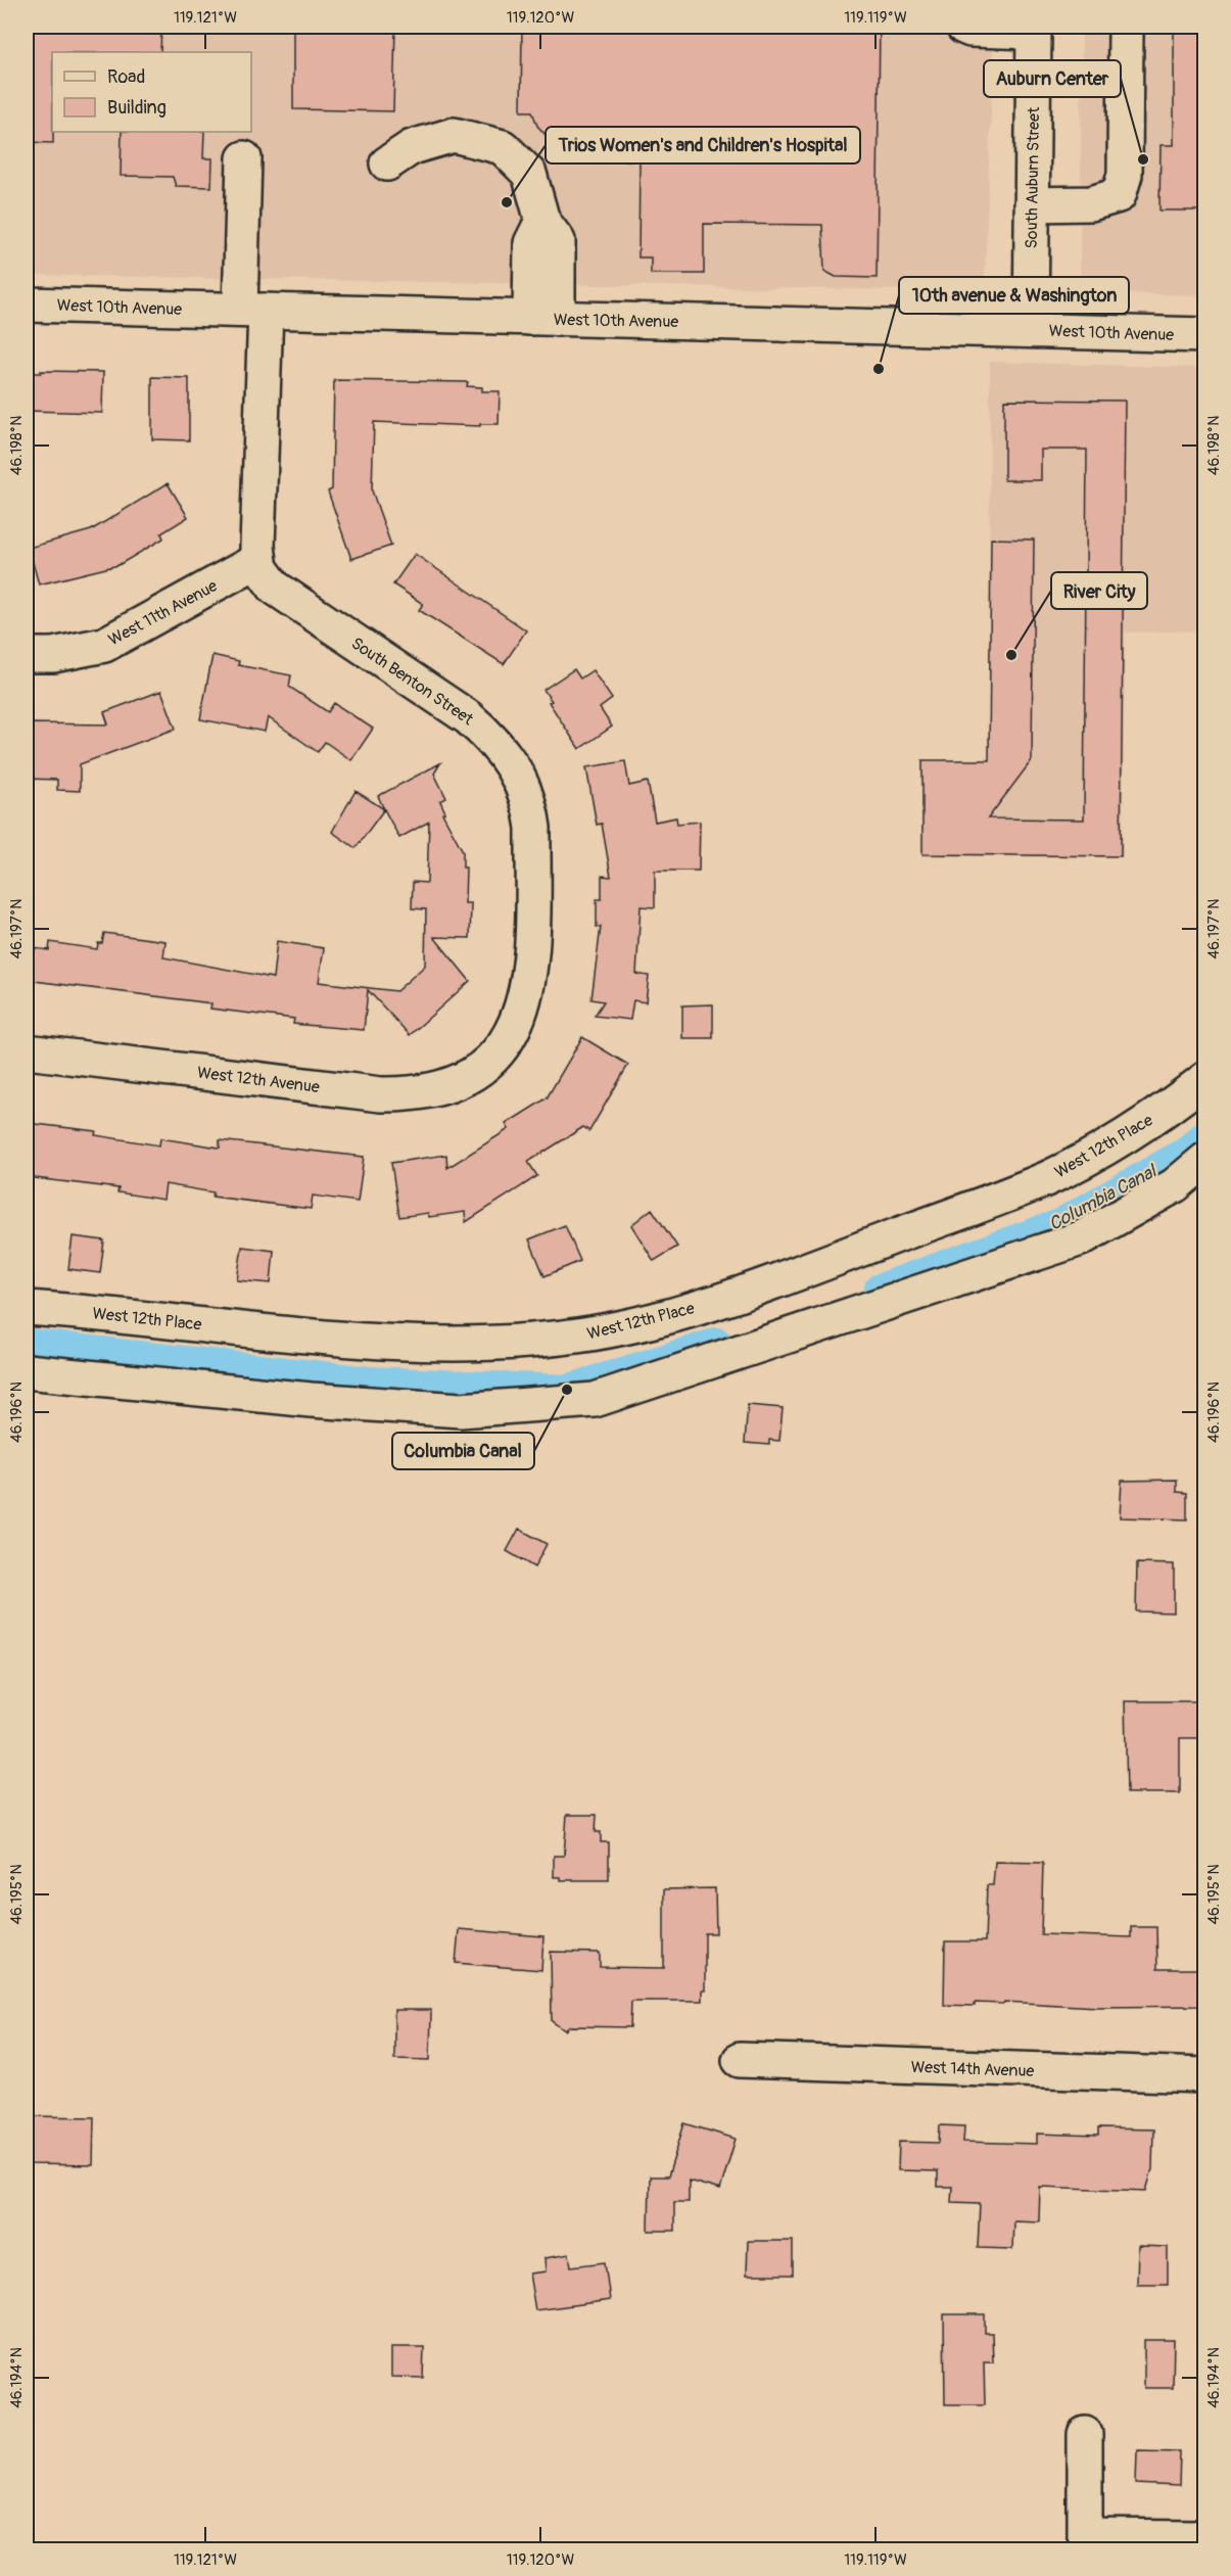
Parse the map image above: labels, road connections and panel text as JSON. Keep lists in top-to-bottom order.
{
  "streets": {
    "street": [
      "South Auburn Street",
      "West 10th Avenue",
      "West 11th Avenue",
      "South Benton Street",
      "West 12th Avenue",
      "West 12th Place",
      "West 14th Avenue"
    ]
  },
  "crossings": [
    ["South Auburn Street", "West 10th Avenue"],
    ["West 11th Avenue", "South Benton Street"],
    ["South Benton Street", "West 12th Avenue"]
  ],
  "water": ["Columbia Canal"],
  "places": [
    "Auburn Center",
    "Trios Women's and Children's Hospital",
    "10th avenue & Washington",
    "River City",
    "Columbia Canal"
  ],
  "legend": ["Road", "Building"],
  "coordinates": [
    "119.121°W",
    "119.120°W",
    "119.119°W",
    "46.198°N",
    "46.197°N",
    "46.196°N",
    "46.195°N",
    "46.194°N"
  ]
}
